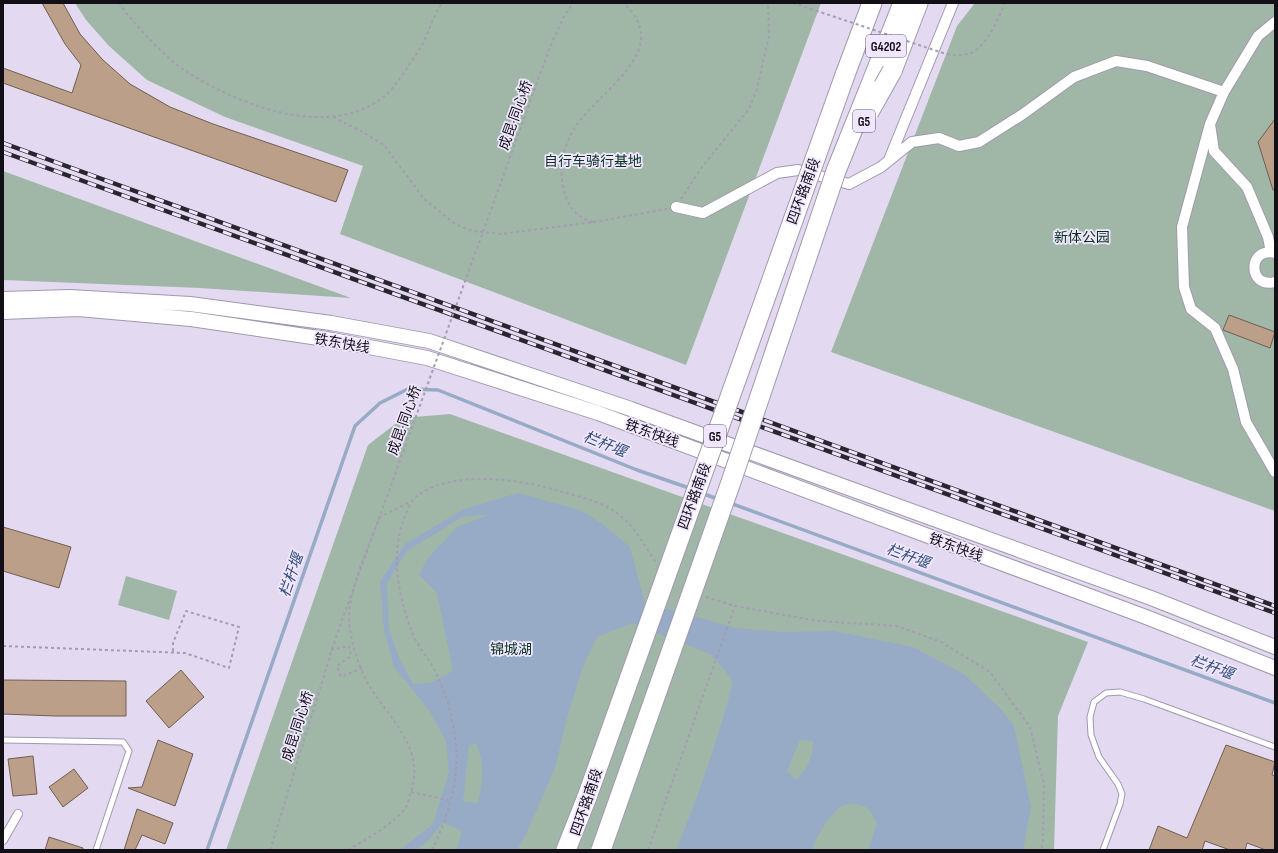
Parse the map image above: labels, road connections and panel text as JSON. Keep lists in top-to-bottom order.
{
  "streets": {
    "highway": ["G4202", "G5", "四环路南段"],
    "main road": ["铁东快线"],
    "path": ["成昆·同心桥"]
  },
  "crossings": [
    ["G4202", "G5"],
    ["G4202", "四环路南段"],
    ["G5", "四环路南段"]
  ],
  "water": ["栏杆堰"],
  "parks": ["自行车骑行基地", "新体公园", "锦城湖"]
}
